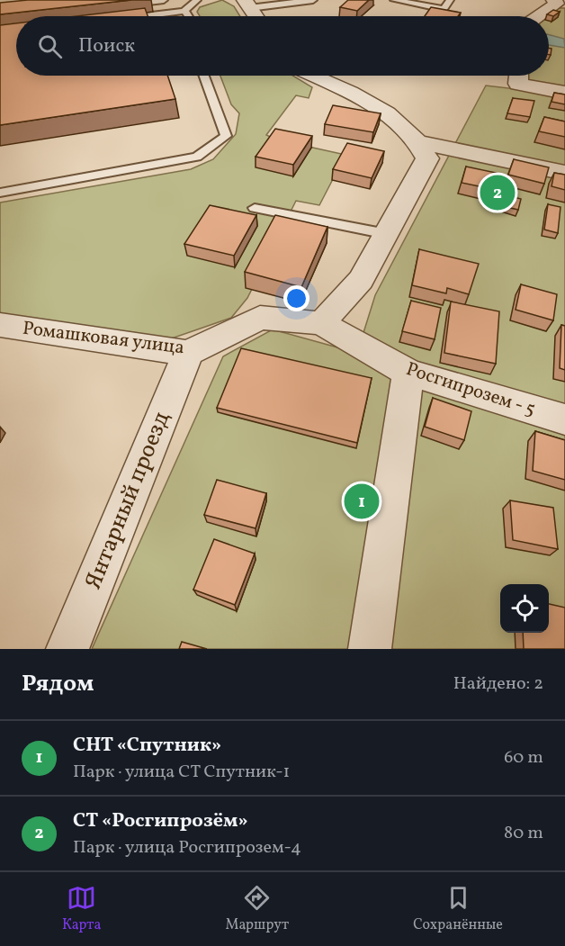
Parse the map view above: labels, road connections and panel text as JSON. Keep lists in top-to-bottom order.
{
  "streets": {
    "street": ["Ромашковая улица", "Росгипрозем - 5", "Янтарный проезд"]
  },
  "crossings": [
    ["Ромашковая улица", "Росгипрозем - 5"],
    ["Ромашковая улица", "Янтарный проезд"]
  ],
  "page": {
    "search": "Поиск",
    "pins": ["2", "1"],
    "heading": ["Рядом", "Найдено: 2"],
    "list": [
      {
        "mark": "1",
        "name": "СНТ «Спутник»",
        "note": "Парк · улица СТ Спутник-1",
        "value": "60 m"
      },
      {
        "mark": "2",
        "name": "СТ «Росгипрозём»",
        "note": "Парк · улица Росгипрозем-4",
        "value": "80 m"
      }
    ],
    "nav": ["Карта", "Маршрут", "Сохранённые"]
  }
}
